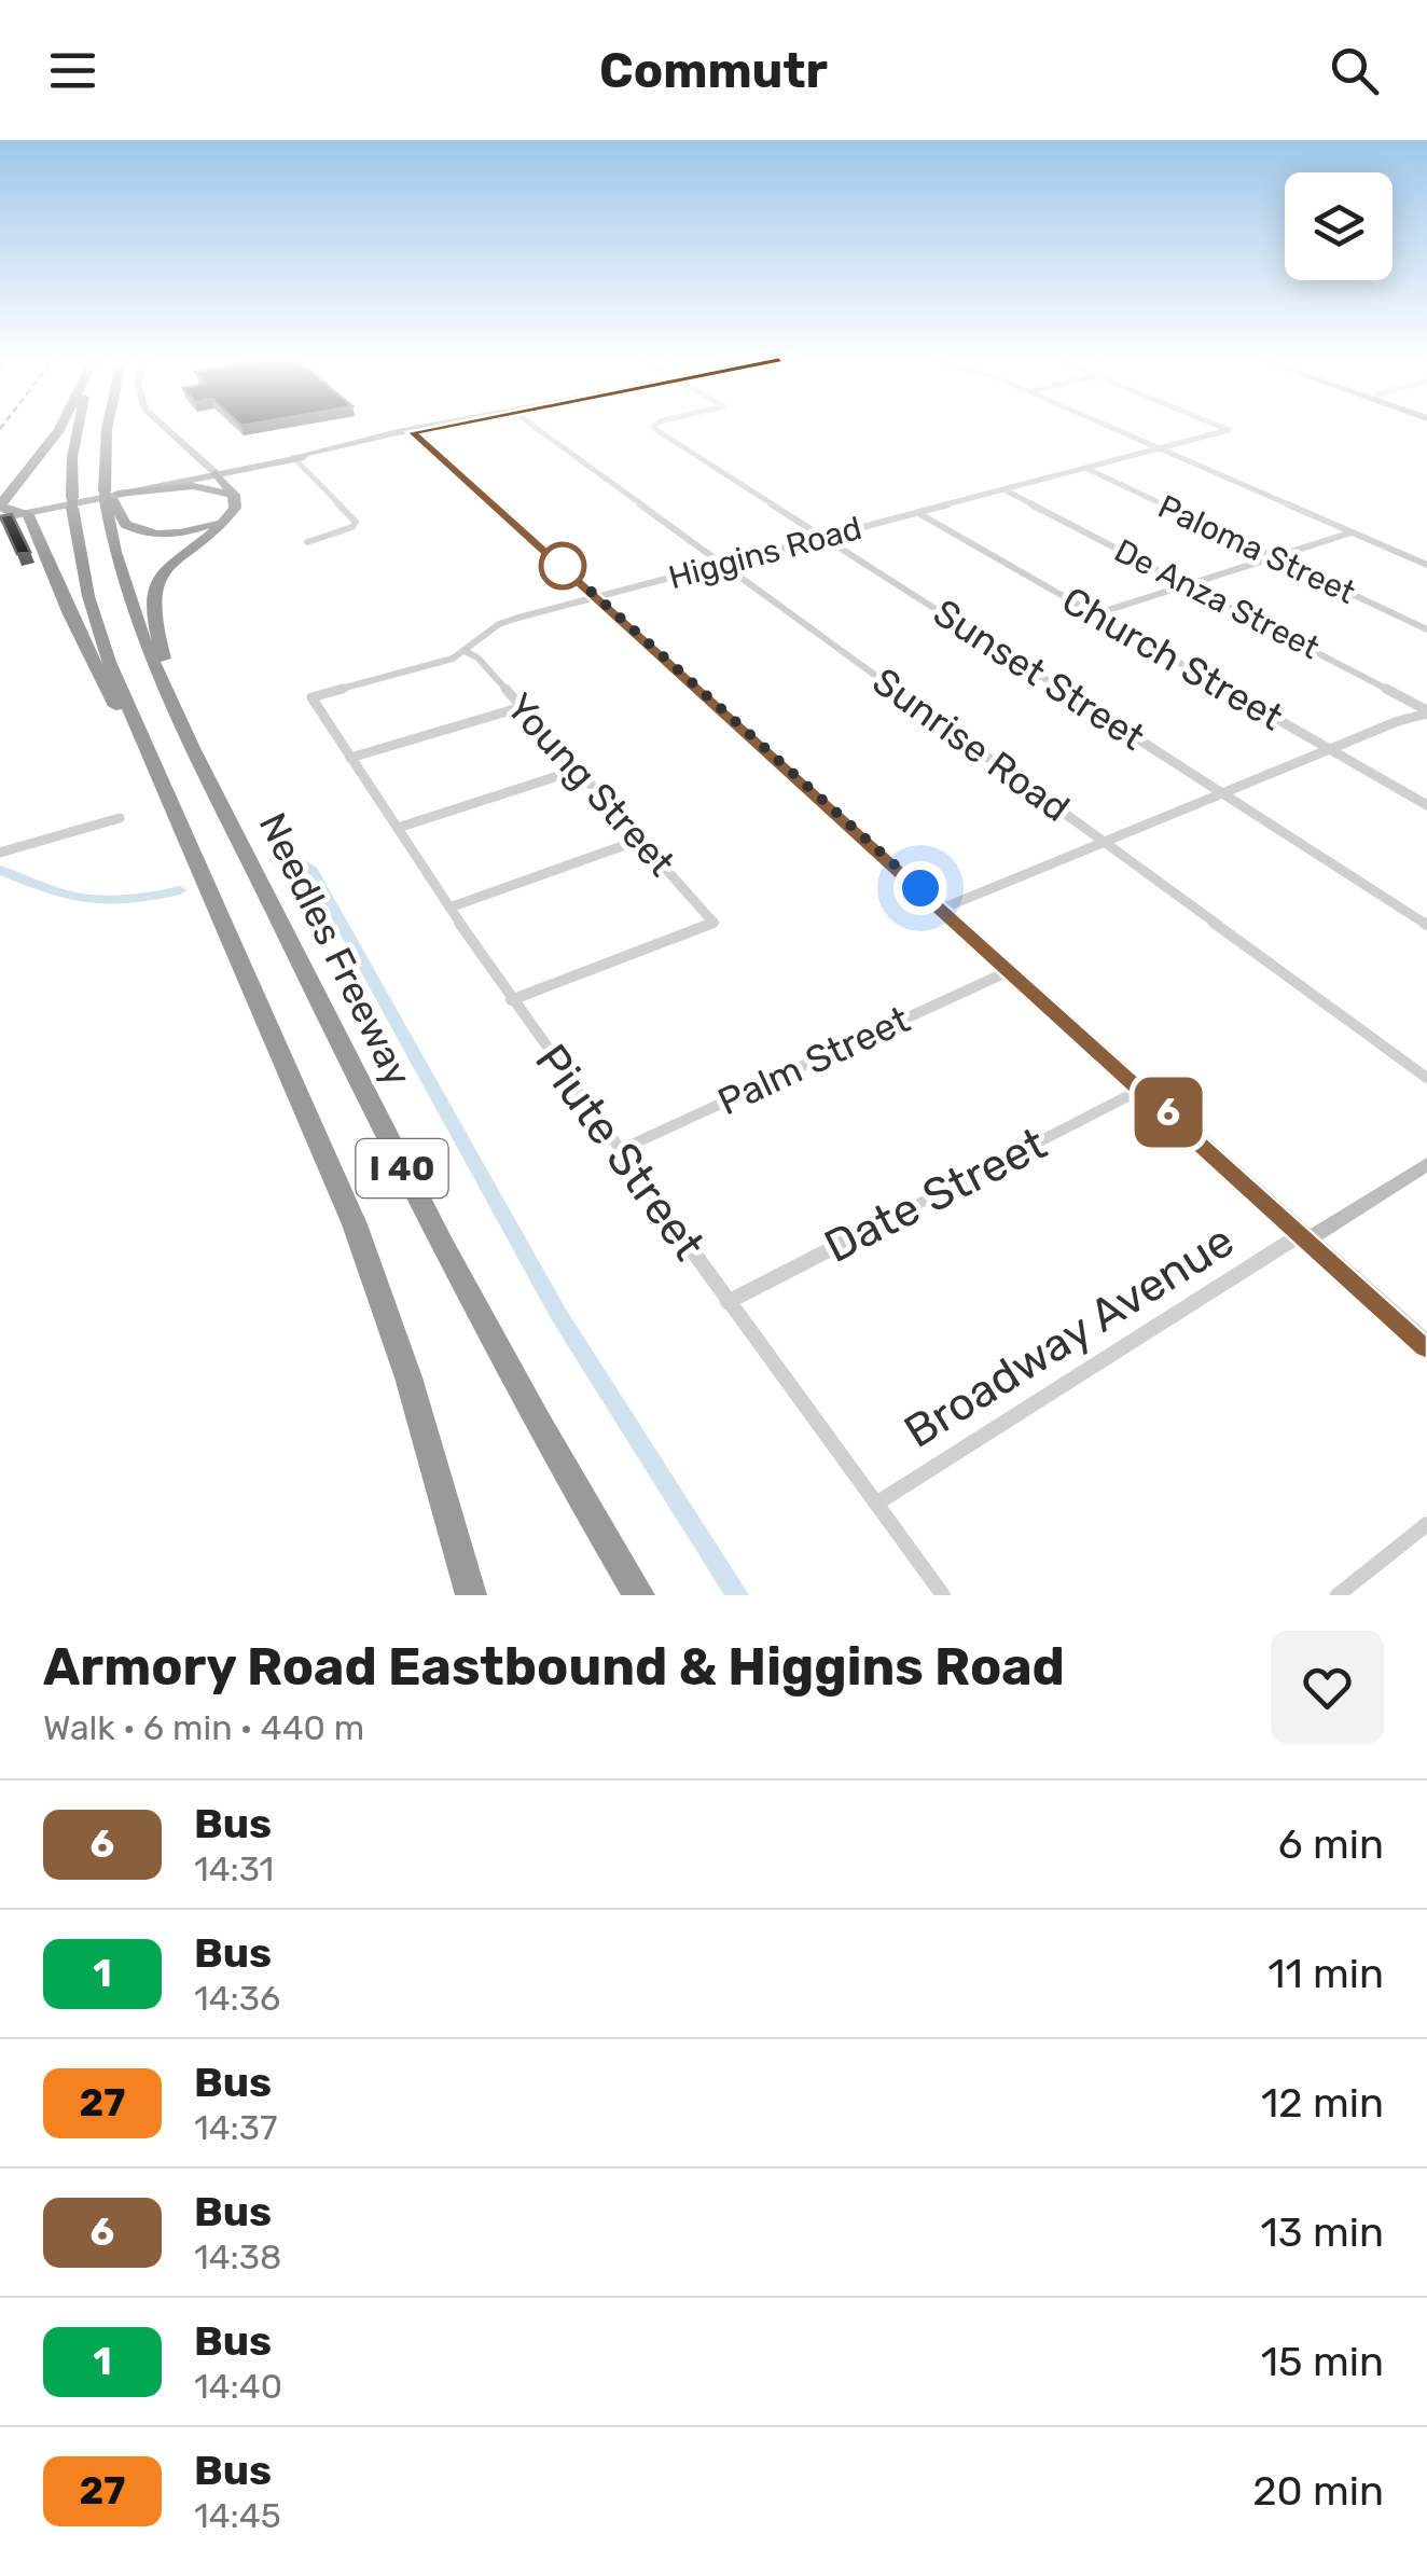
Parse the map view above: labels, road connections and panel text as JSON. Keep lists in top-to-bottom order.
{
  "streets": {
    "highway": ["Needles Freeway", "I 40"],
    "main road": ["Broadway Avenue"],
    "street": [
      "Paloma Street",
      "Higgins Road",
      "De Anza Street",
      "Church Street",
      "Sunset Street",
      "Sunrise Road",
      "Young Street",
      "Palm Street",
      "Piute Street",
      "Date Street"
    ]
  },
  "crossings": [
    ["Paloma Street", "Higgins Road"],
    ["Higgins Road", "De Anza Street"],
    ["Higgins Road", "Church Street"],
    ["Higgins Road", "Sunset Street"],
    ["Higgins Road", "Sunrise Road"],
    ["Higgins Road", "Young Street"],
    ["Higgins Road", "Piute Street"],
    ["Young Street", "Piute Street"],
    ["Palm Street", "Piute Street"],
    ["Piute Street", "Date Street"],
    ["Piute Street", "Broadway Avenue"]
  ],
  "lines": ["bus line 6"],
  "page": {
    "header": "Commutr",
    "on_map": "6",
    "heading": ["Armory Road Eastbound & Higgins Road", "Walk · 6 min · 440 m"],
    "list": [
      {
        "mark": "6",
        "name": "Bus",
        "note": "14:31",
        "value": "6 min"
      },
      {
        "mark": "1",
        "name": "Bus",
        "note": "14:36",
        "value": "11 min"
      },
      {
        "mark": "27",
        "name": "Bus",
        "note": "14:37",
        "value": "12 min"
      },
      {
        "mark": "6",
        "name": "Bus",
        "note": "14:38",
        "value": "13 min"
      },
      {
        "mark": "1",
        "name": "Bus",
        "note": "14:40",
        "value": "15 min"
      },
      {
        "mark": "27",
        "name": "Bus",
        "note": "14:45",
        "value": "20 min"
      }
    ]
  }
}
